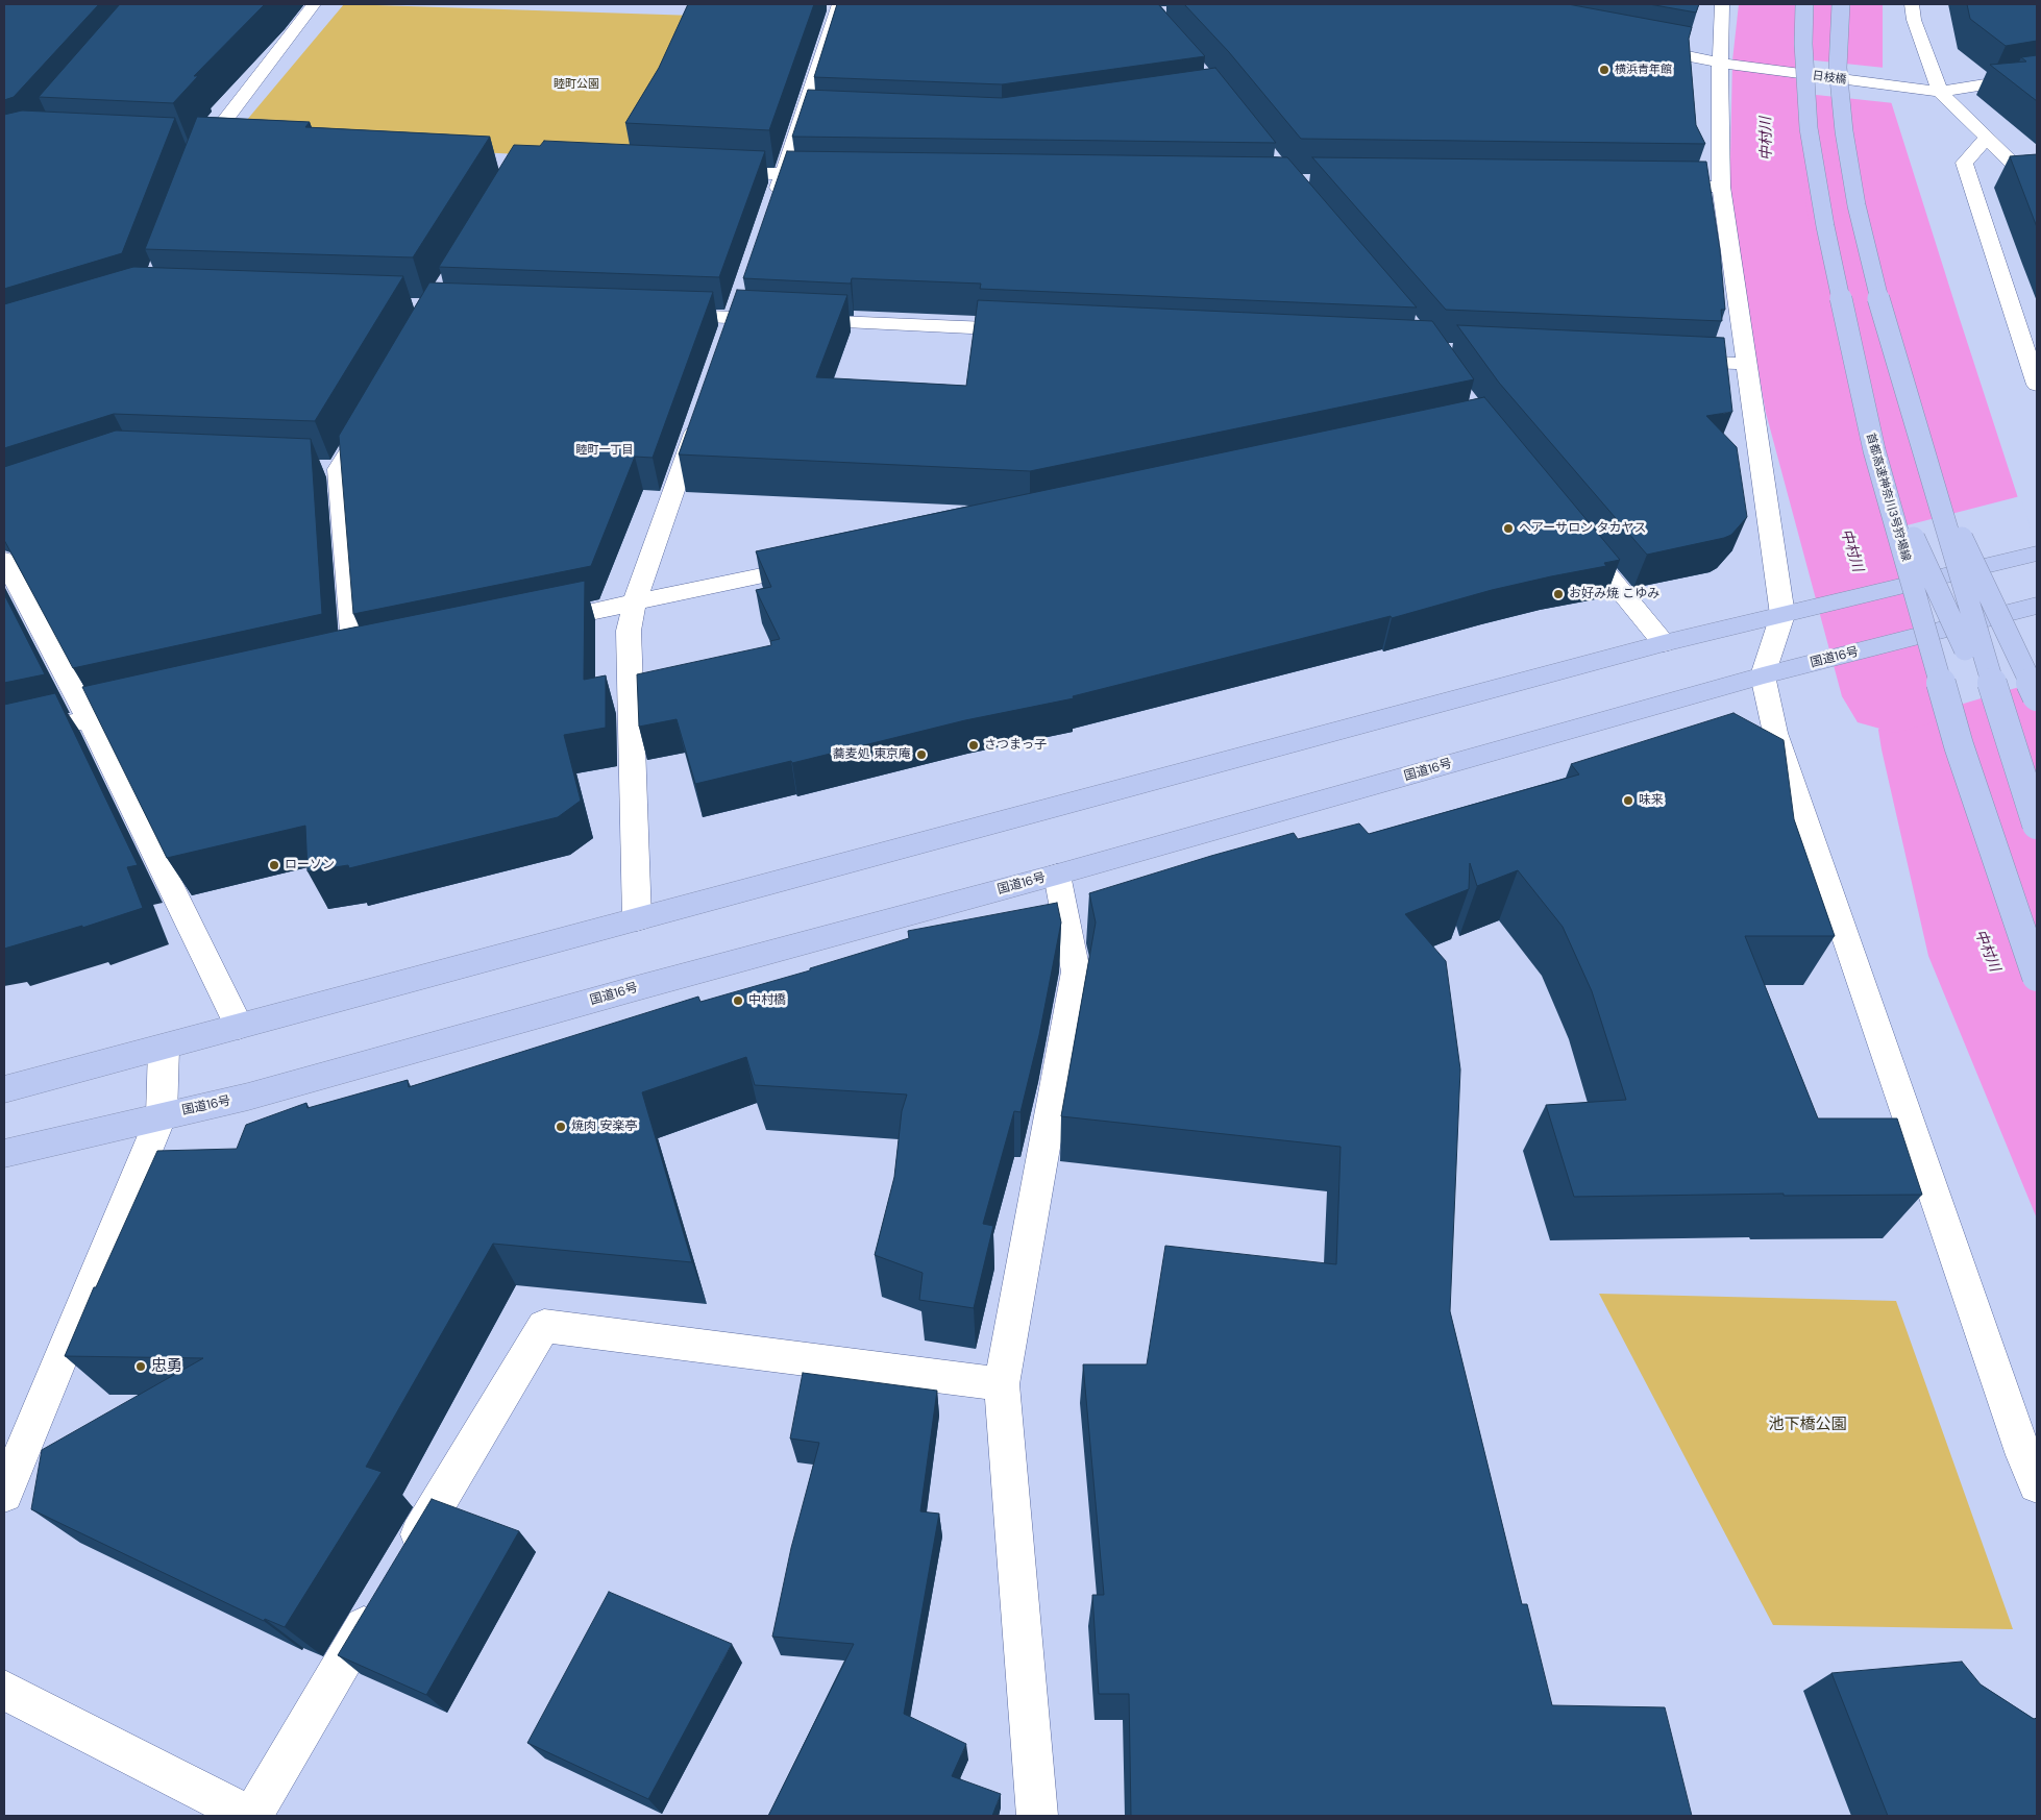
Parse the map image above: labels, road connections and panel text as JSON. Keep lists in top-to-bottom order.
{
  "streets": {
    "highway": ["首都高速神奈川3号狩場線", "国道16号"],
    "street": ["日枝橋"]
  },
  "districts": ["睦町一丁目"],
  "water": ["中村川"],
  "parks": ["睦町公園", "池下橋公園"],
  "places": [
    "横浜青年館",
    "ヘアーサロン タカヤス",
    "お好み焼 こゆみ",
    "さつまっ子",
    "蕎麦処 東京庵",
    "味来",
    "ローソン",
    "中村橋",
    "焼肉 安楽亭",
    "忠勇"
  ]
}
